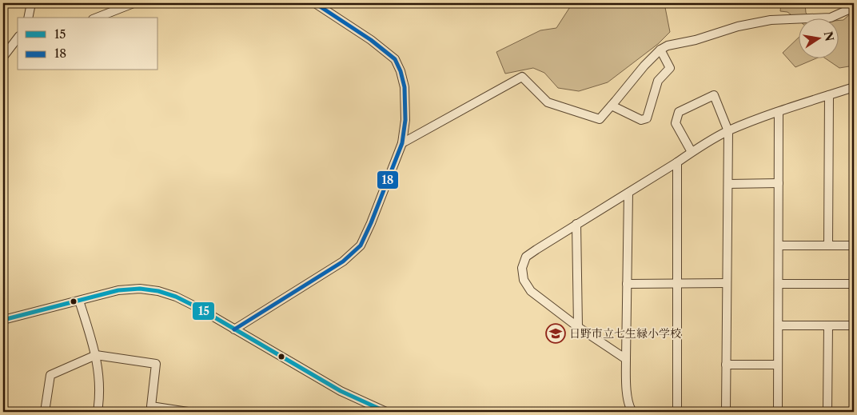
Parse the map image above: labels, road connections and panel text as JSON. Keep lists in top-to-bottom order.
{
  "places": {
    "school or university": ["日野市立七生緑小学校"]
  },
  "lines": ["transit line 18", "transit line 15"],
  "legend": ["15", "18"],
  "north": "right"
}
